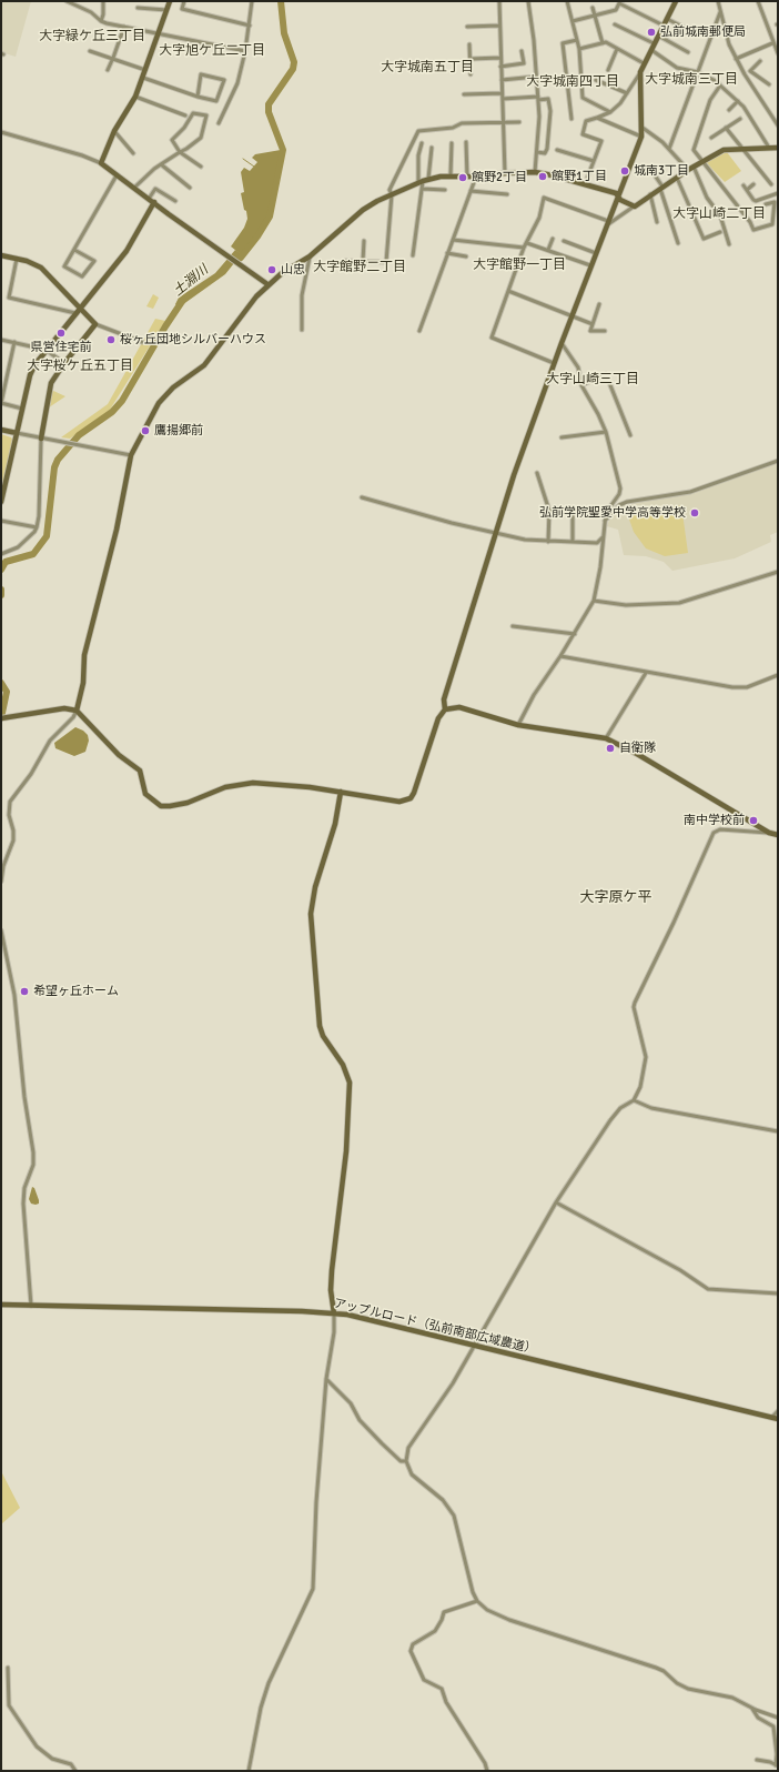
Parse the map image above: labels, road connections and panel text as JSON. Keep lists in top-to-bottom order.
{
  "streets": {
    "street": ["アップルロード（弘前南部広域農道）"]
  },
  "districts": [
    "大字緑ケ丘三丁目",
    "大字旭ケ丘二丁目",
    "大字城南五丁目",
    "大字城南三丁目",
    "大字城南四丁目",
    "大字山崎二丁目",
    "大字館野一丁目",
    "大字館野二丁目",
    "大字桜ケ丘五丁目",
    "大字山崎三丁目",
    "大字原ケ平"
  ],
  "water": ["土淵川"],
  "places": [
    "弘前城南郵便局",
    "城南3丁目",
    "館野1丁目",
    "館野2丁目",
    "山忠",
    "県営住宅前",
    "桜ヶ丘団地シルバーハウス",
    "鷹揚郷前",
    "弘前学院聖愛中学高等学校",
    "自衛隊",
    "南中学校前",
    "希望ヶ丘ホーム"
  ]
}
